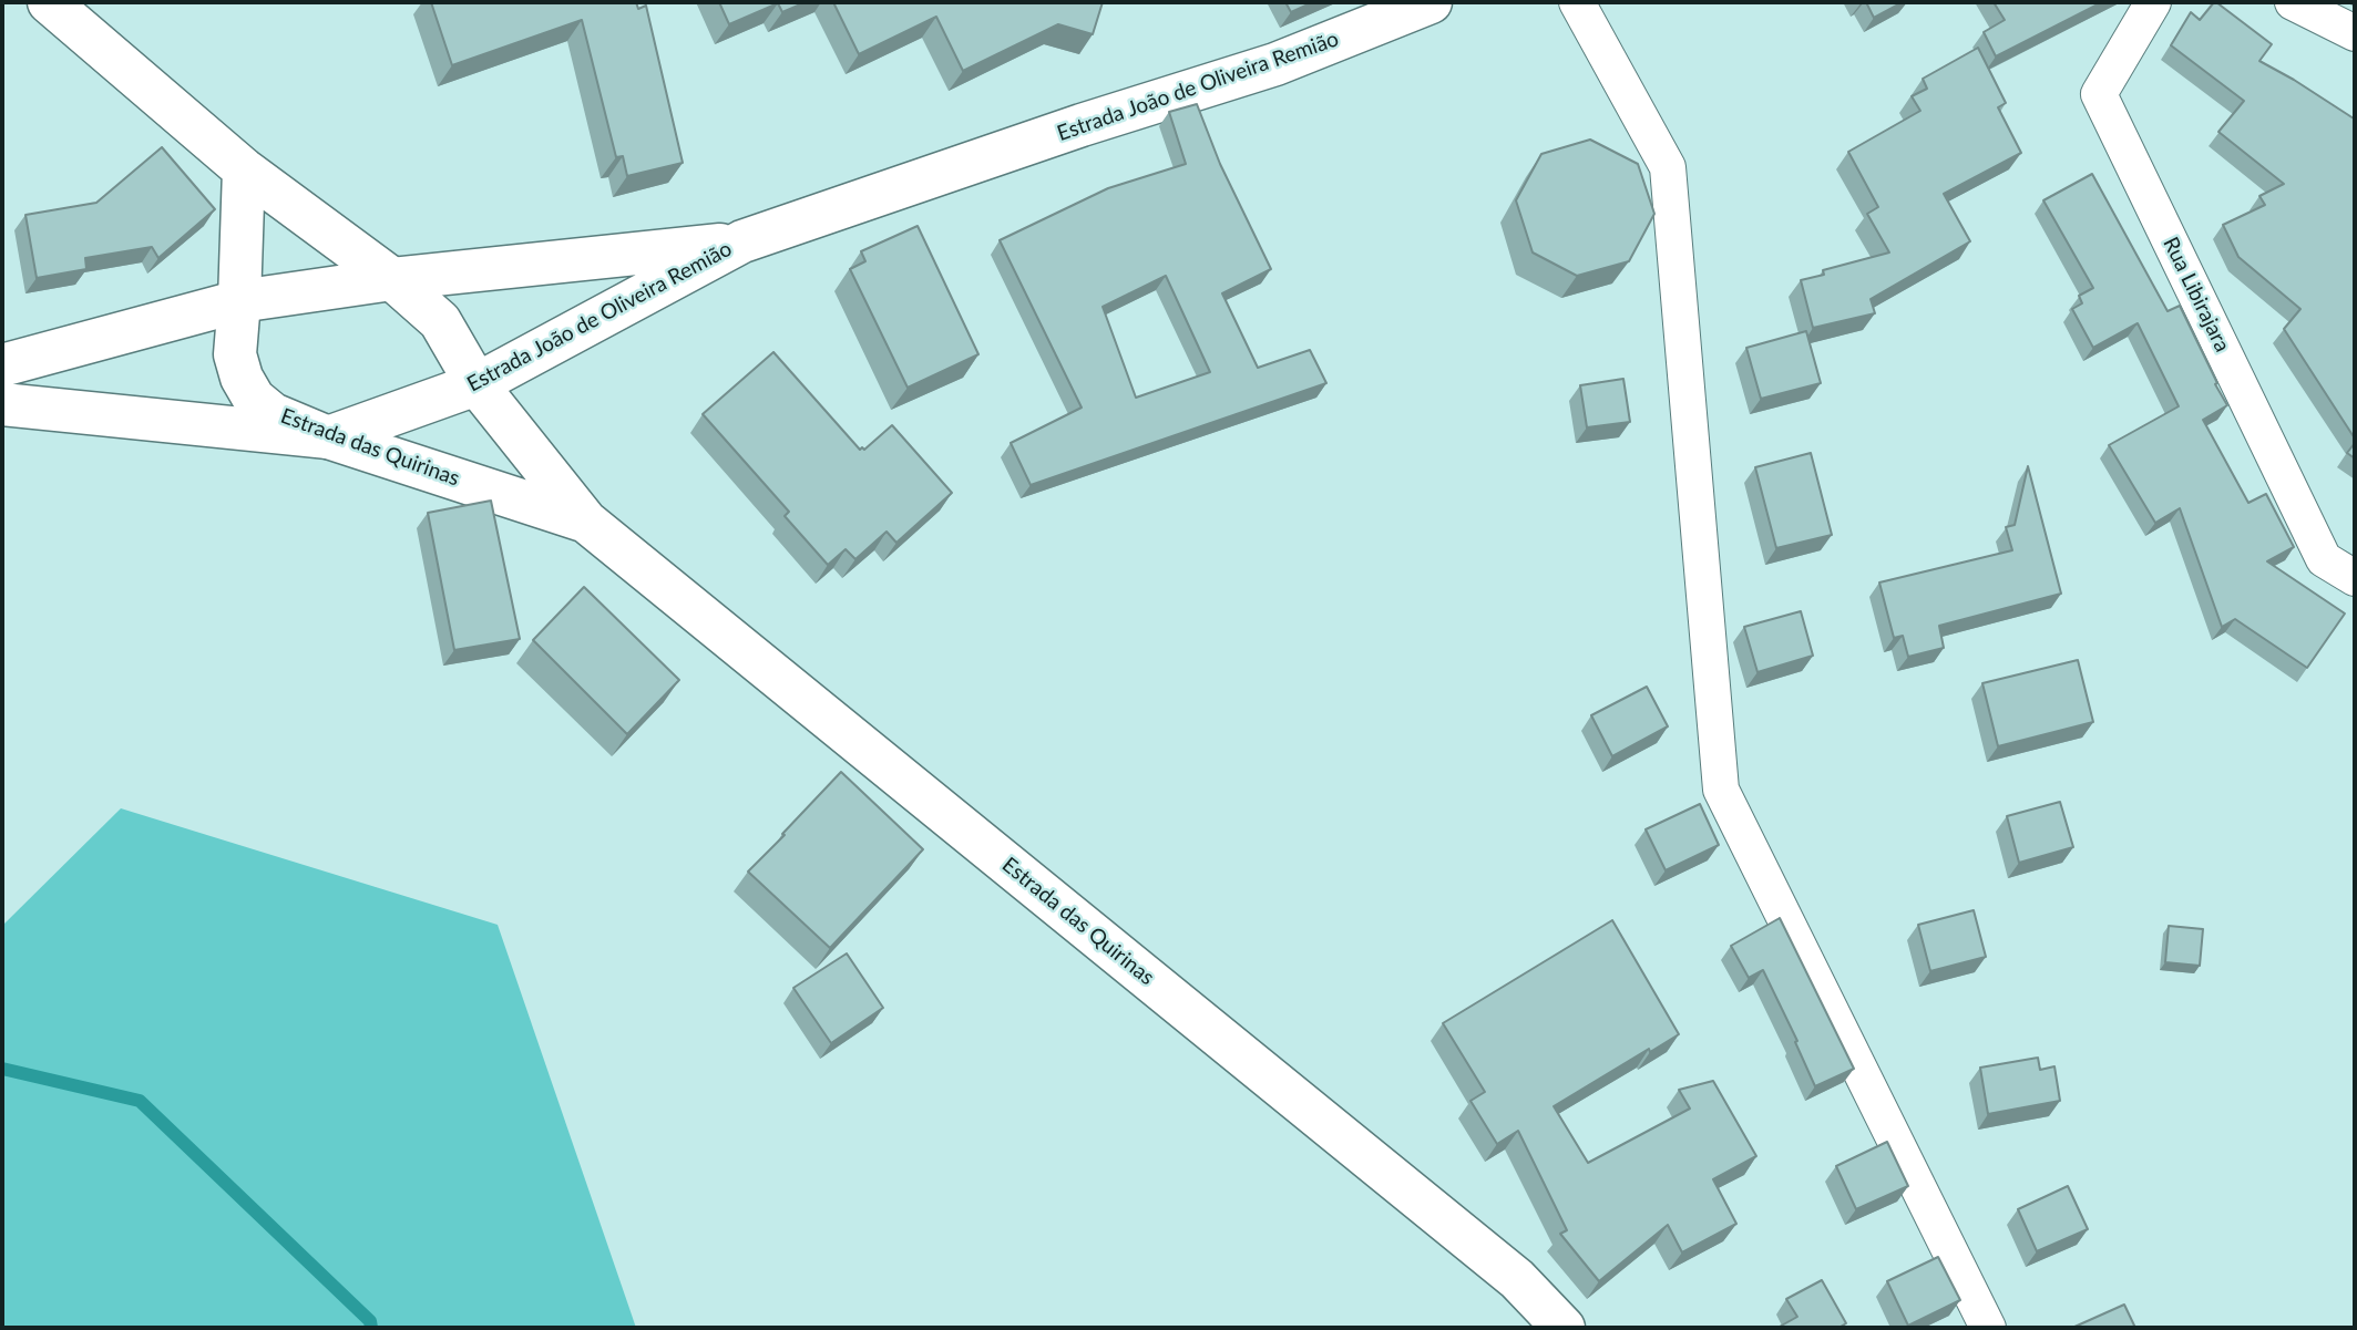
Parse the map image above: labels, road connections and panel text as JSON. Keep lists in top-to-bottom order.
{
  "streets": {
    "street": ["Estrada João de Oliveira Remião", "Rua Libirajara", "Estrada das Quirinas"]
  },
  "crossings": [
    ["Estrada João de Oliveira Remião", "Estrada das Quirinas"]
  ]
}
